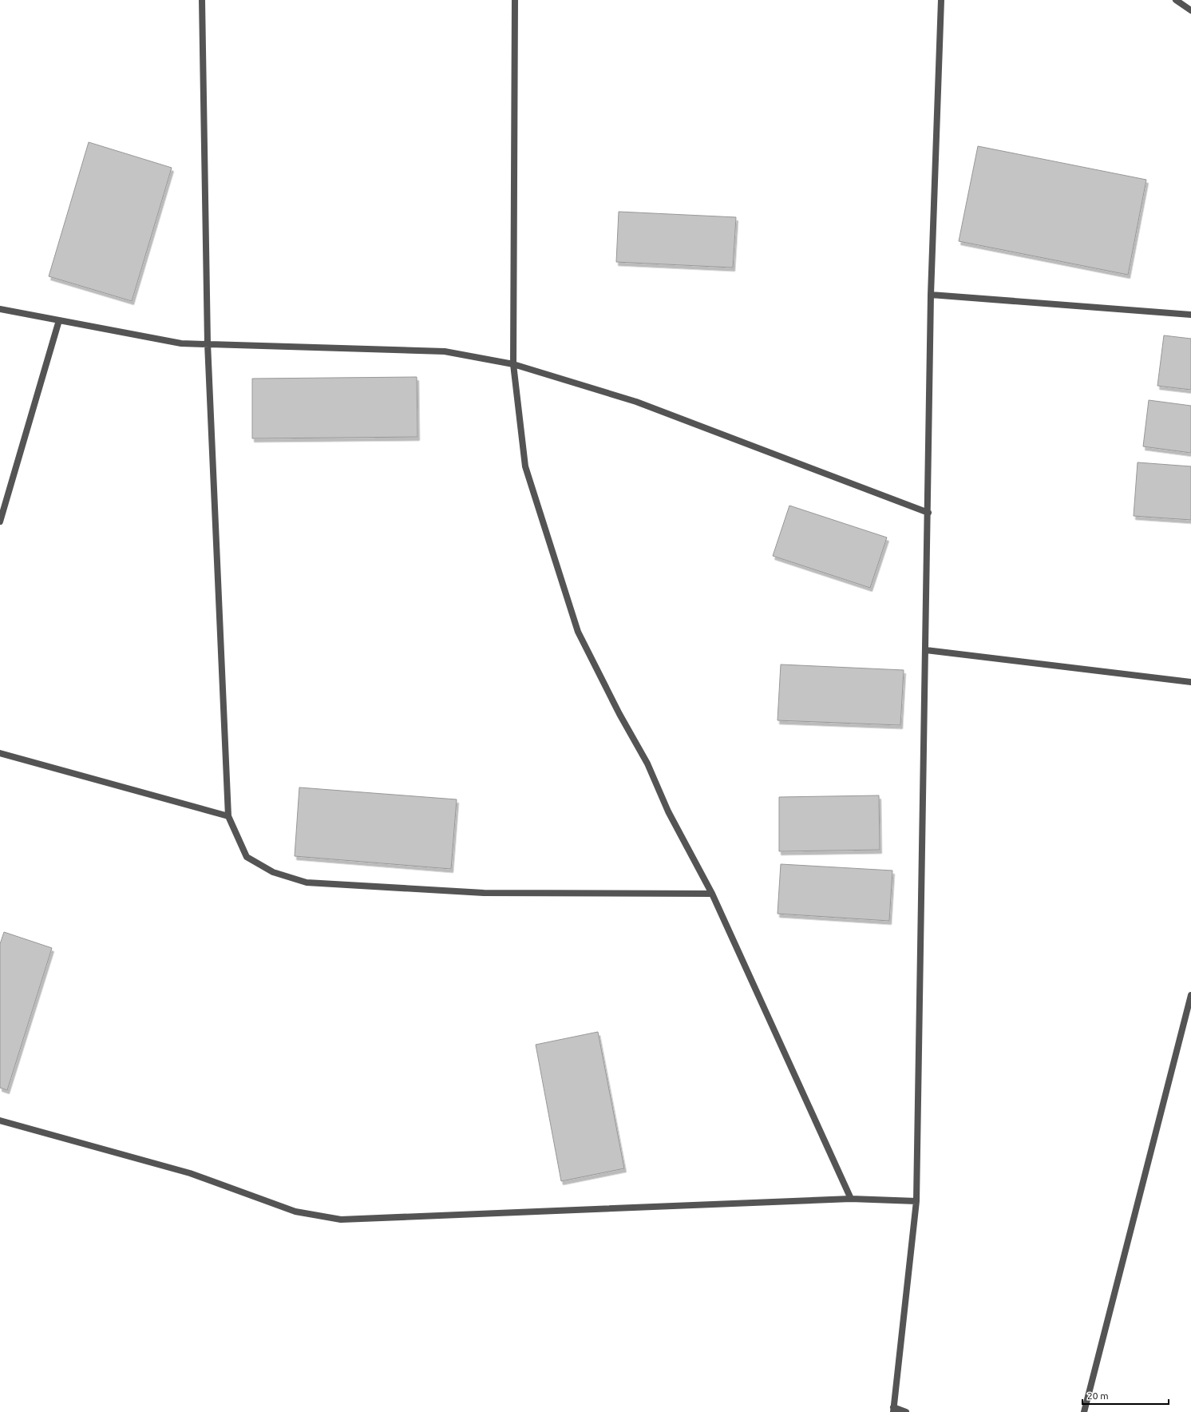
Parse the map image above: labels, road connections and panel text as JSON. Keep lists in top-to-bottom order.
{
  "scale_bar": "20 m"
}
